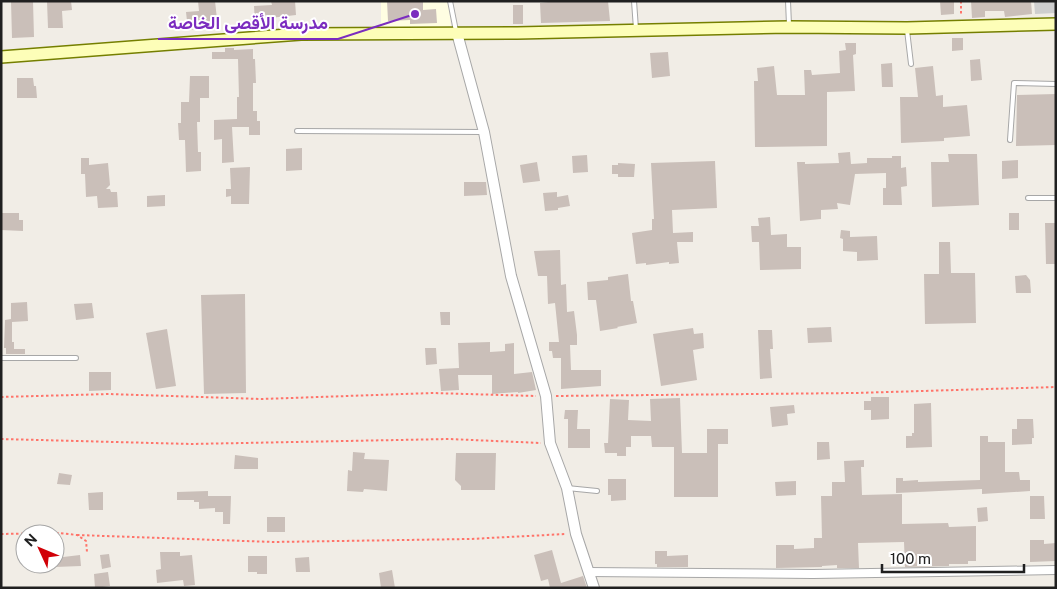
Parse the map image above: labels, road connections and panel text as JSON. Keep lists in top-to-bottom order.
{
  "places": ["مدرسة الأقصى الخاصة"],
  "scale_bar": "100 m",
  "north": "top left"
}
